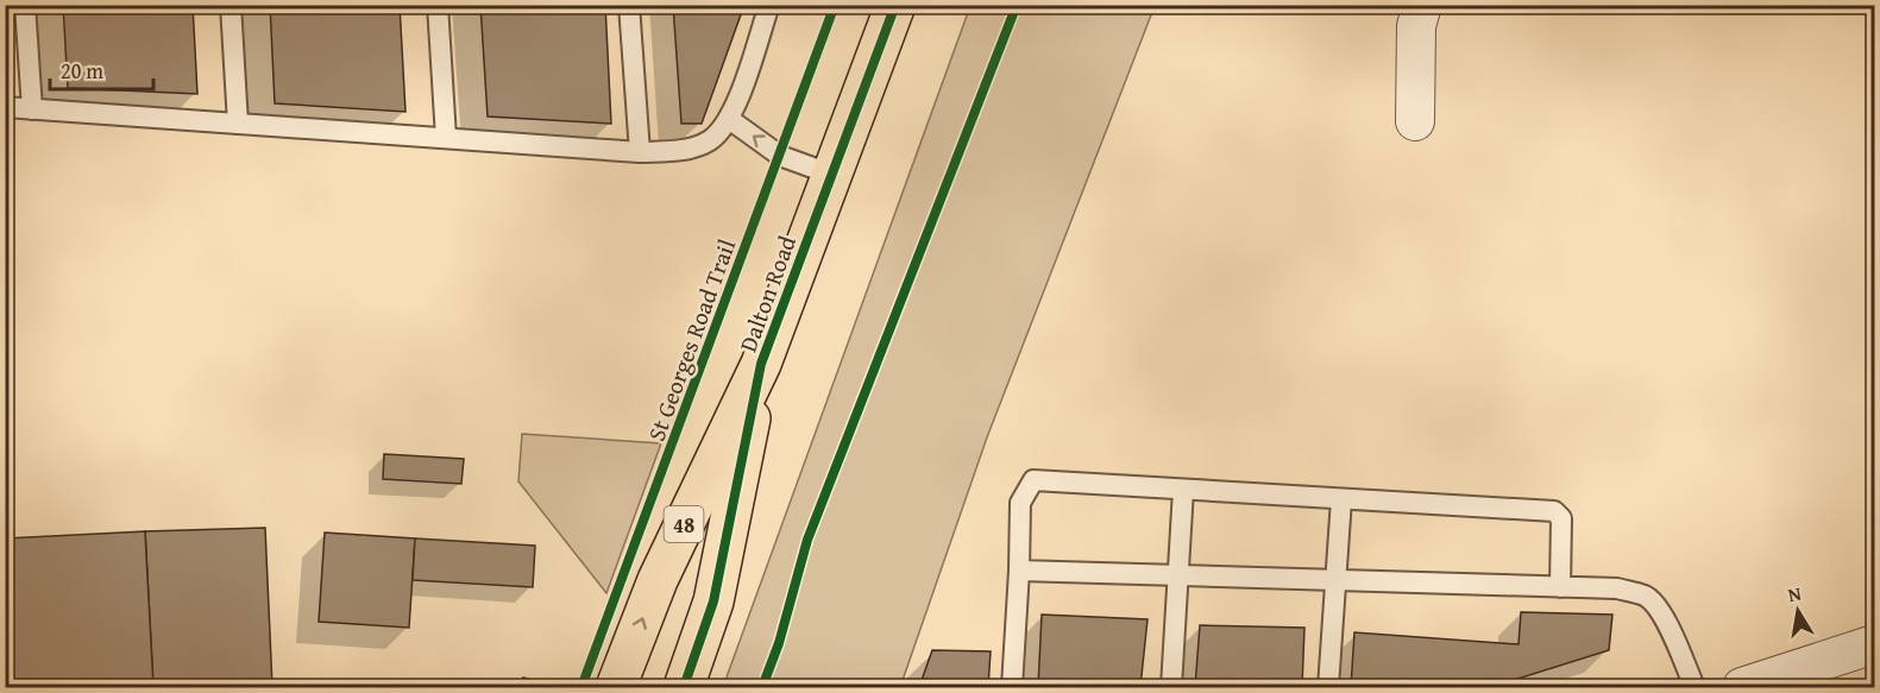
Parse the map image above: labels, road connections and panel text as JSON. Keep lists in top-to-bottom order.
{
  "streets": {
    "main road": ["Dalton Road", "48"],
    "cycle path": ["St Georges Road Trail"]
  },
  "scale_bar": "20 m",
  "north": "top"
}
